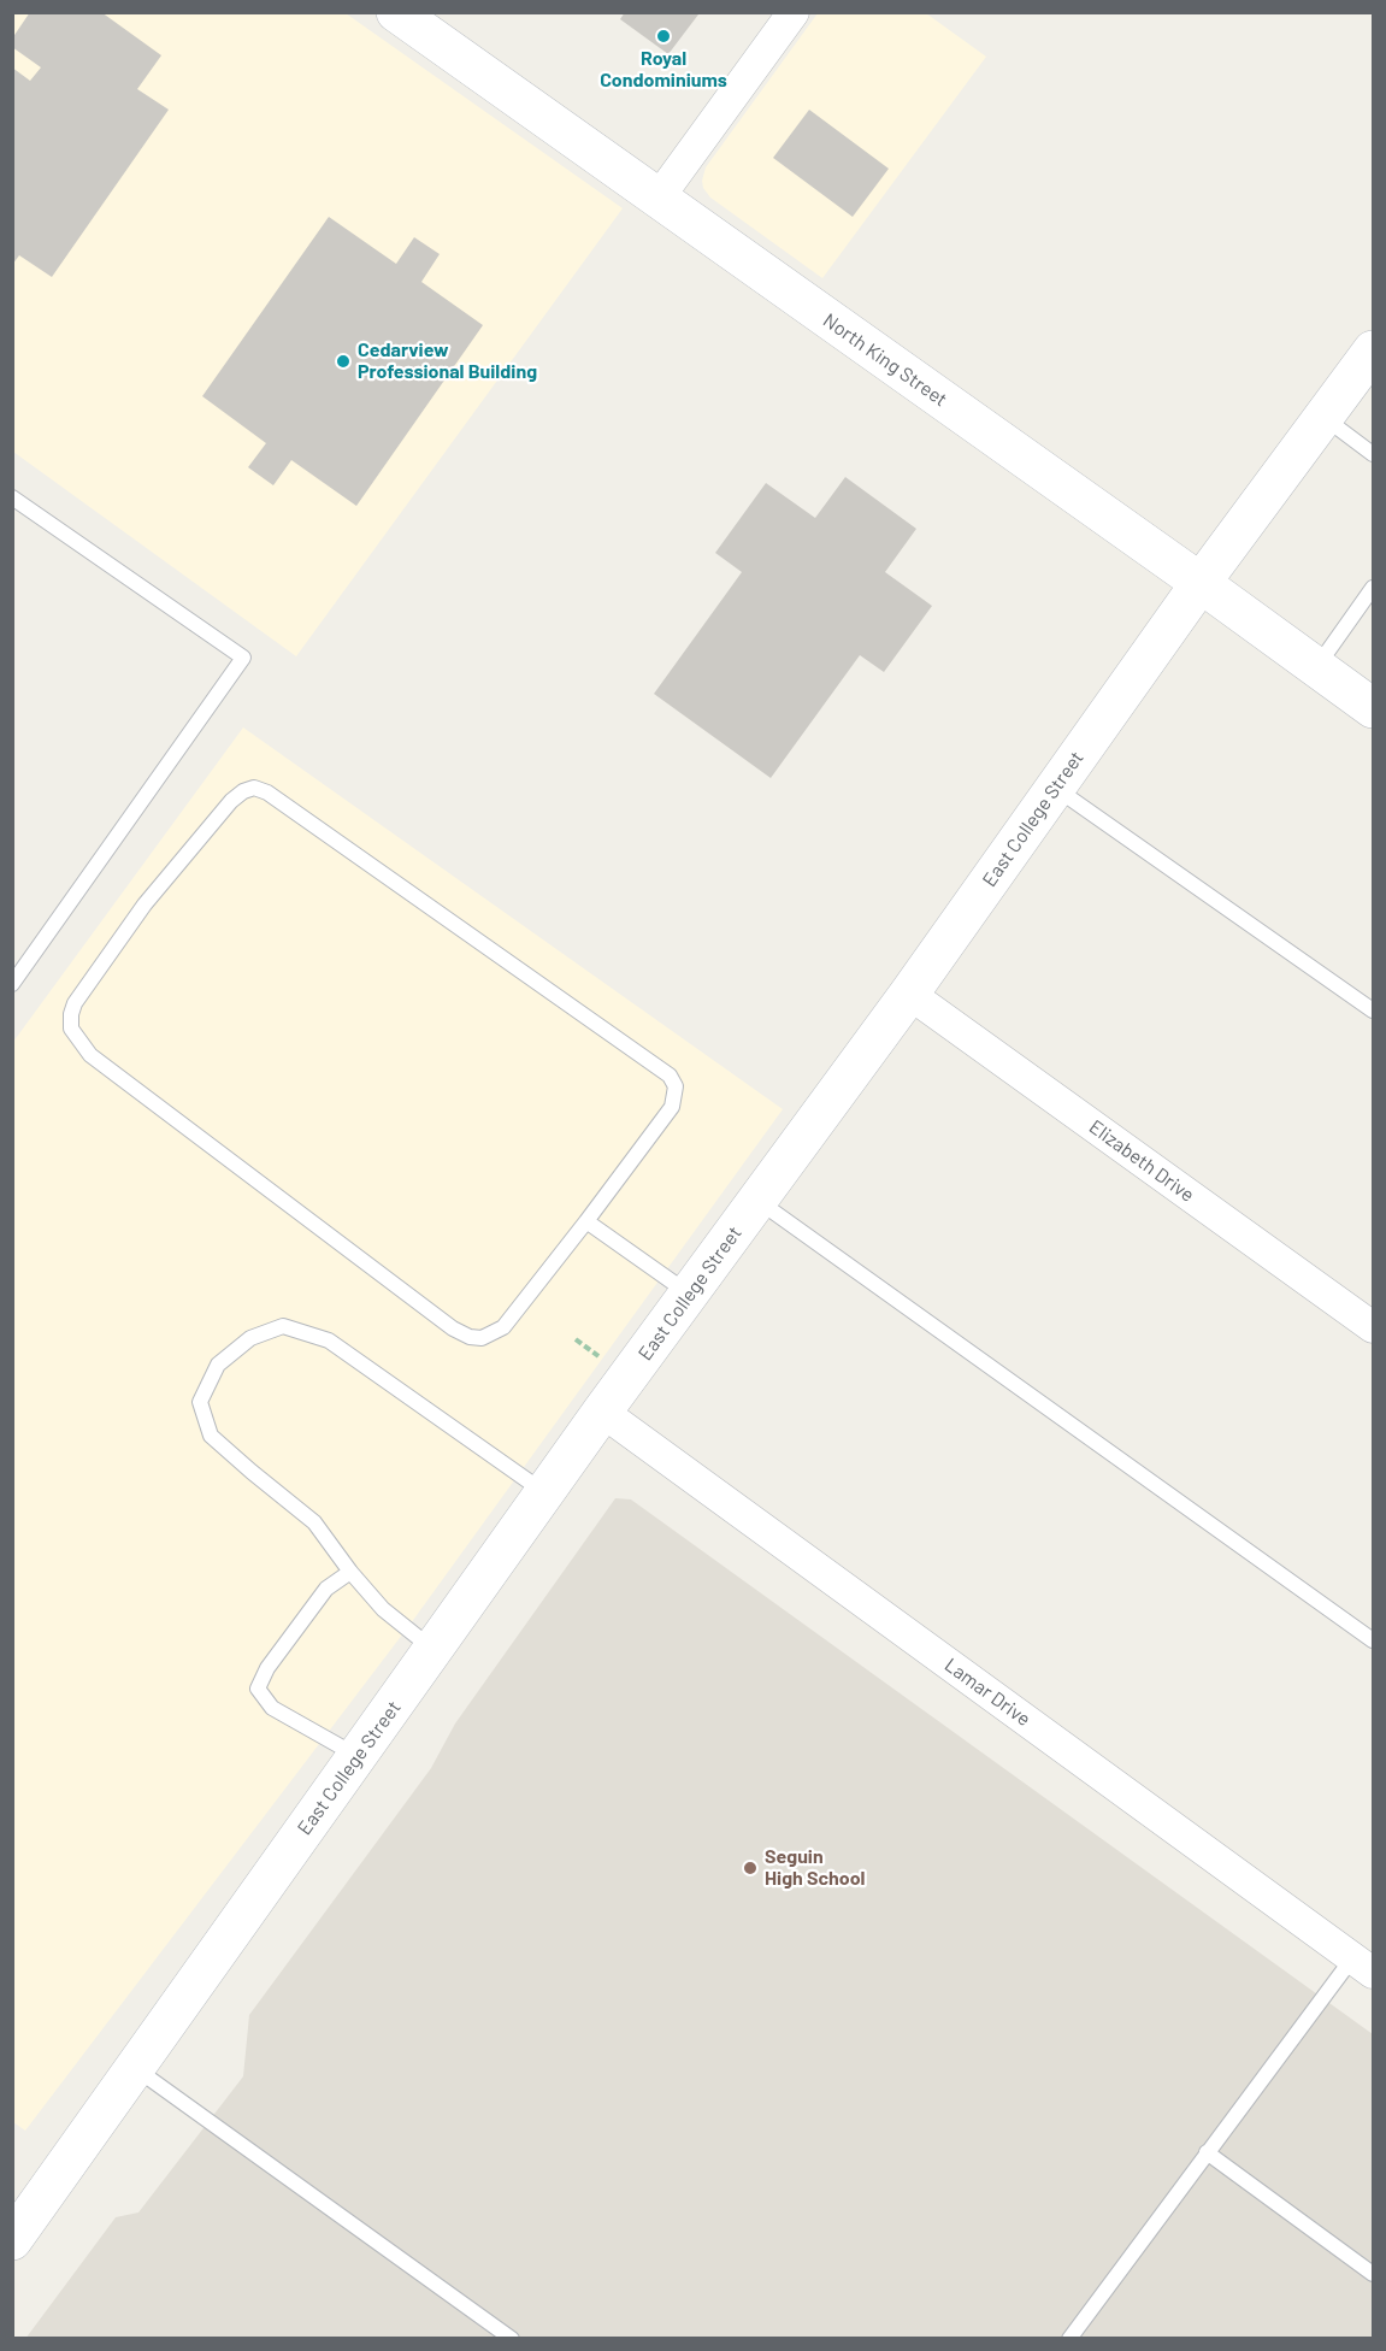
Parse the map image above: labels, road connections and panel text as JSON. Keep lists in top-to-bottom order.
{
  "streets": {
    "street": [
      "North King Street",
      "East College Street",
      "Elizabeth Drive",
      "Lamar Drive"
    ]
  },
  "crossings": [
    ["North King Street", "East College Street"],
    ["East College Street", "Elizabeth Drive"],
    ["East College Street", "Lamar Drive"]
  ],
  "places": ["Royal Condominiums", "Cedarview Professional Building", "Seguin High School"]
}
